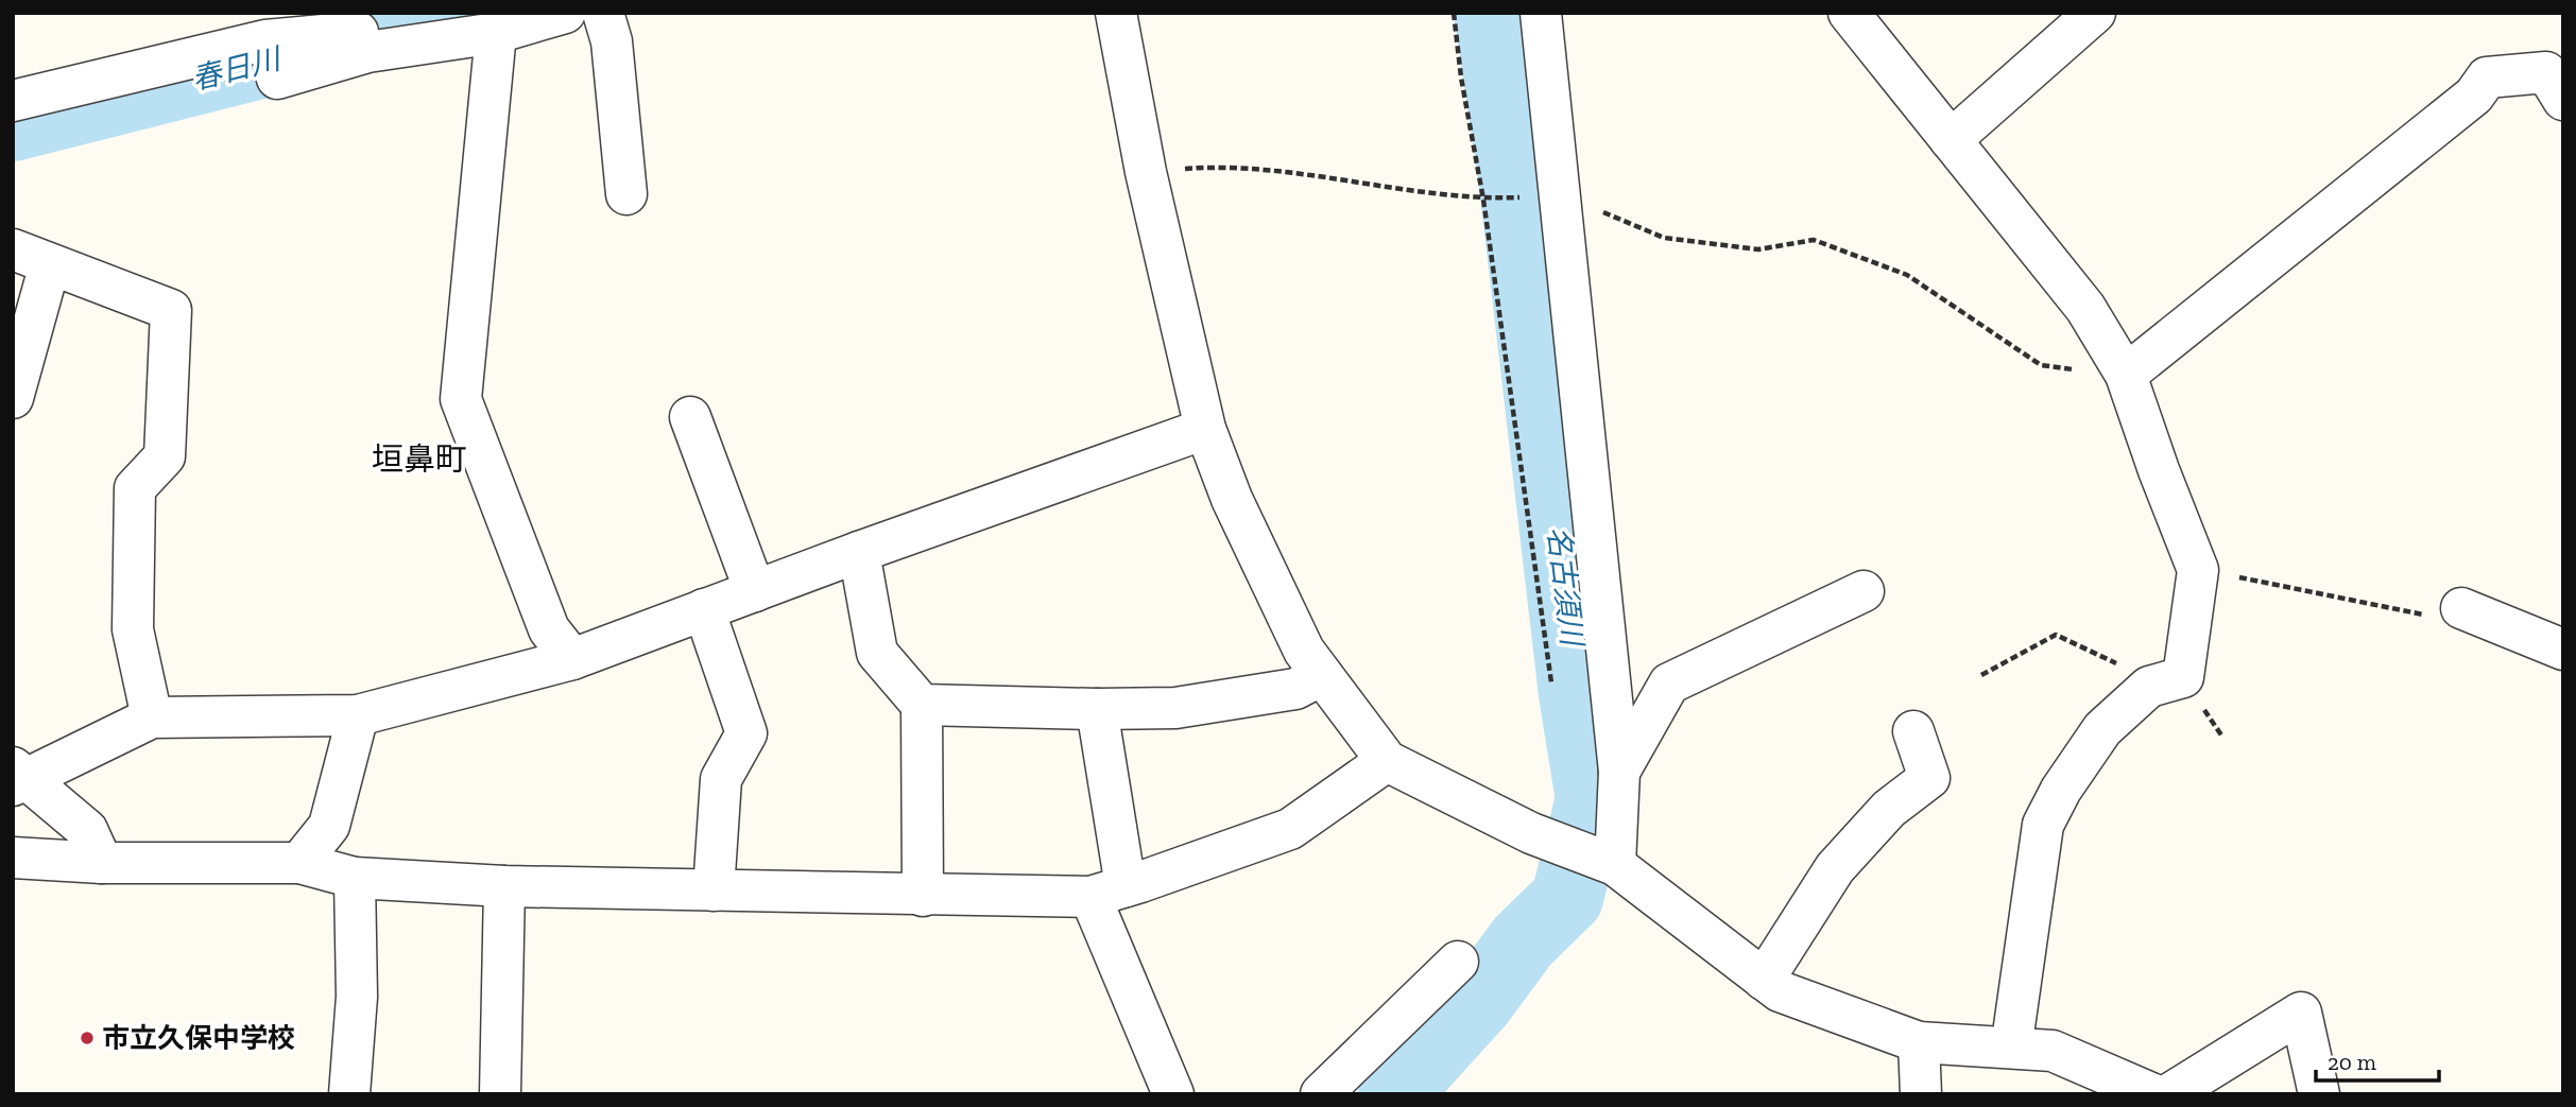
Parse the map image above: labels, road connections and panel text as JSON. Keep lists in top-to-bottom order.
{
  "districts": ["垣鼻町"],
  "water": ["春日川", "名古須川"],
  "places": ["市立久保中学校"],
  "scale_bar": "20 m"
}
